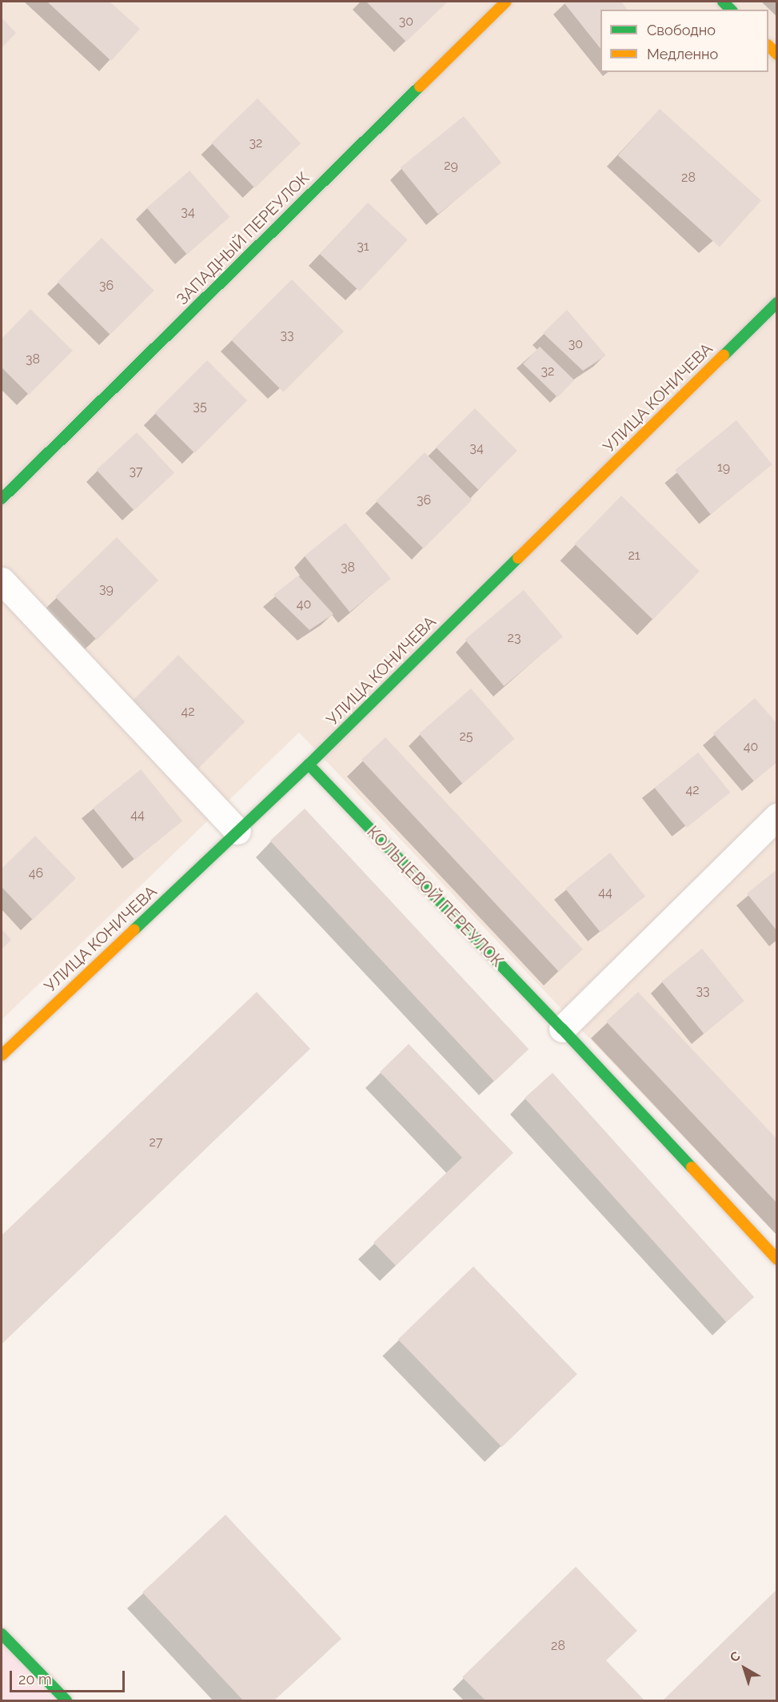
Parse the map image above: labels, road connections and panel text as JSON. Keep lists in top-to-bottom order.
{
  "streets": {
    "street": ["ЗАПАДНЫЙ ПЕРЕУЛОК", "УЛИЦА КОНИЧЕВА", "КОЛЬЦЕВОЙ ПЕРЕУЛОК"]
  },
  "crossings": [
    ["УЛИЦА КОНИЧЕВА", "КОЛЬЦЕВОЙ ПЕРЕУЛОК"]
  ],
  "house_numbers": [
    "30",
    "32",
    "29",
    "28",
    "34",
    "31",
    "36",
    "33",
    "30",
    "38",
    "32",
    "35",
    "34",
    "19",
    "37",
    "36",
    "21",
    "38",
    "39",
    "40",
    "23",
    "42",
    "25",
    "40",
    "42",
    "44",
    "46",
    "44",
    "33",
    "27",
    "28"
  ],
  "legend": ["Свободно", "Медленно"],
  "scale_bar": "20 m",
  "north": "top left"
}
